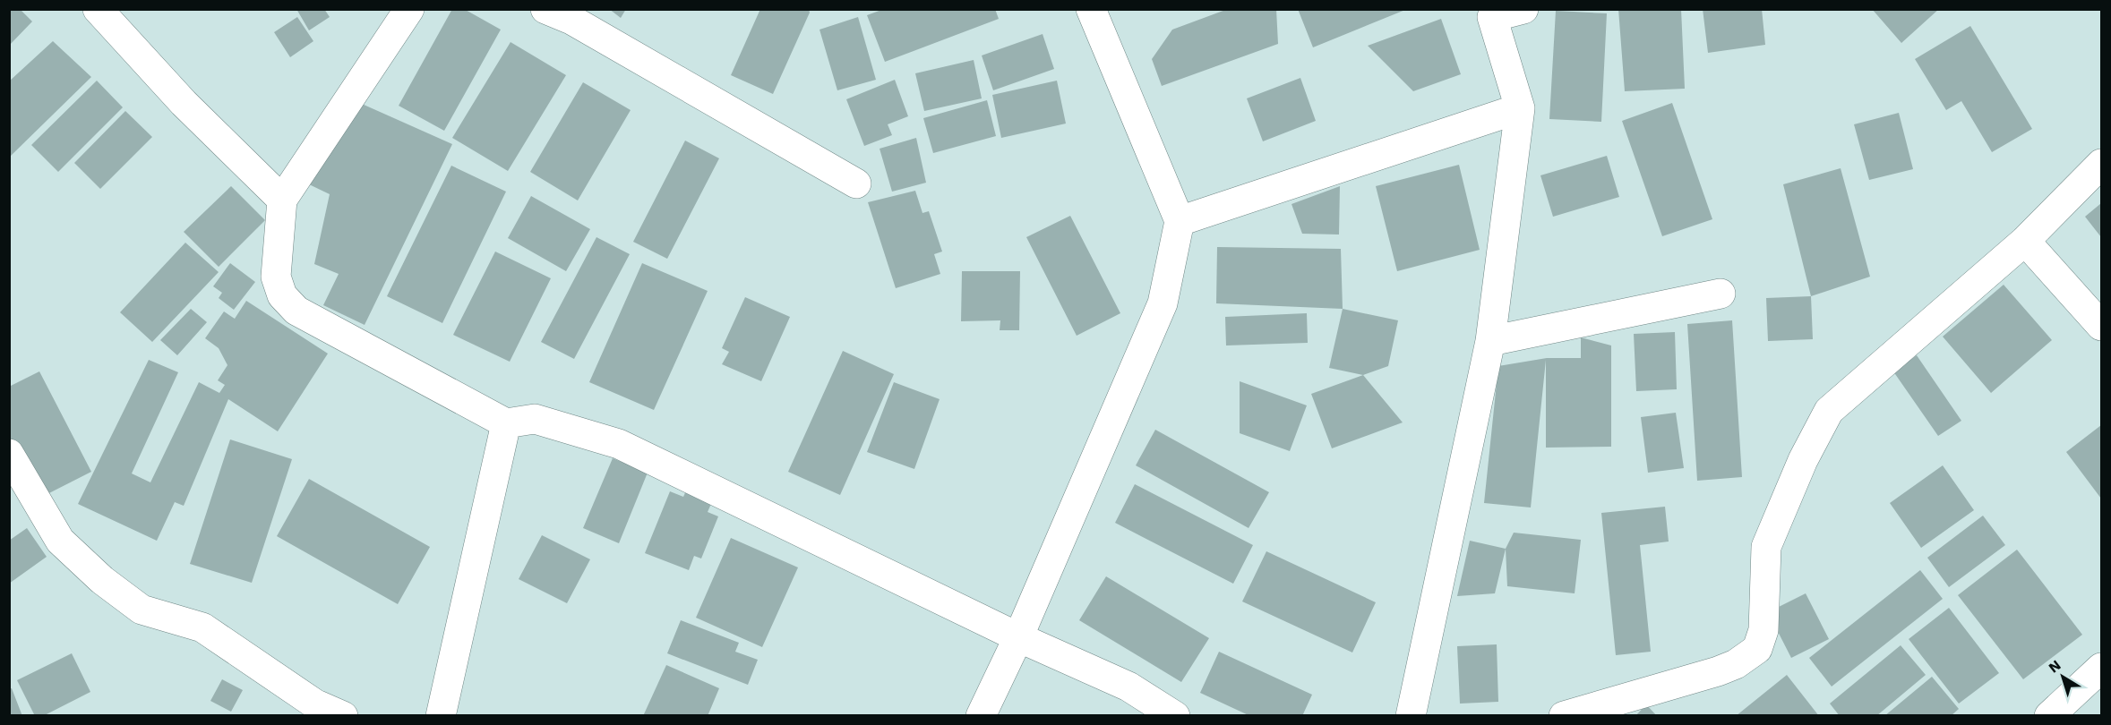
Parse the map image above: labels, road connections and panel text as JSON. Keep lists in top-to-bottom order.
{
  "north": "top left"
}
